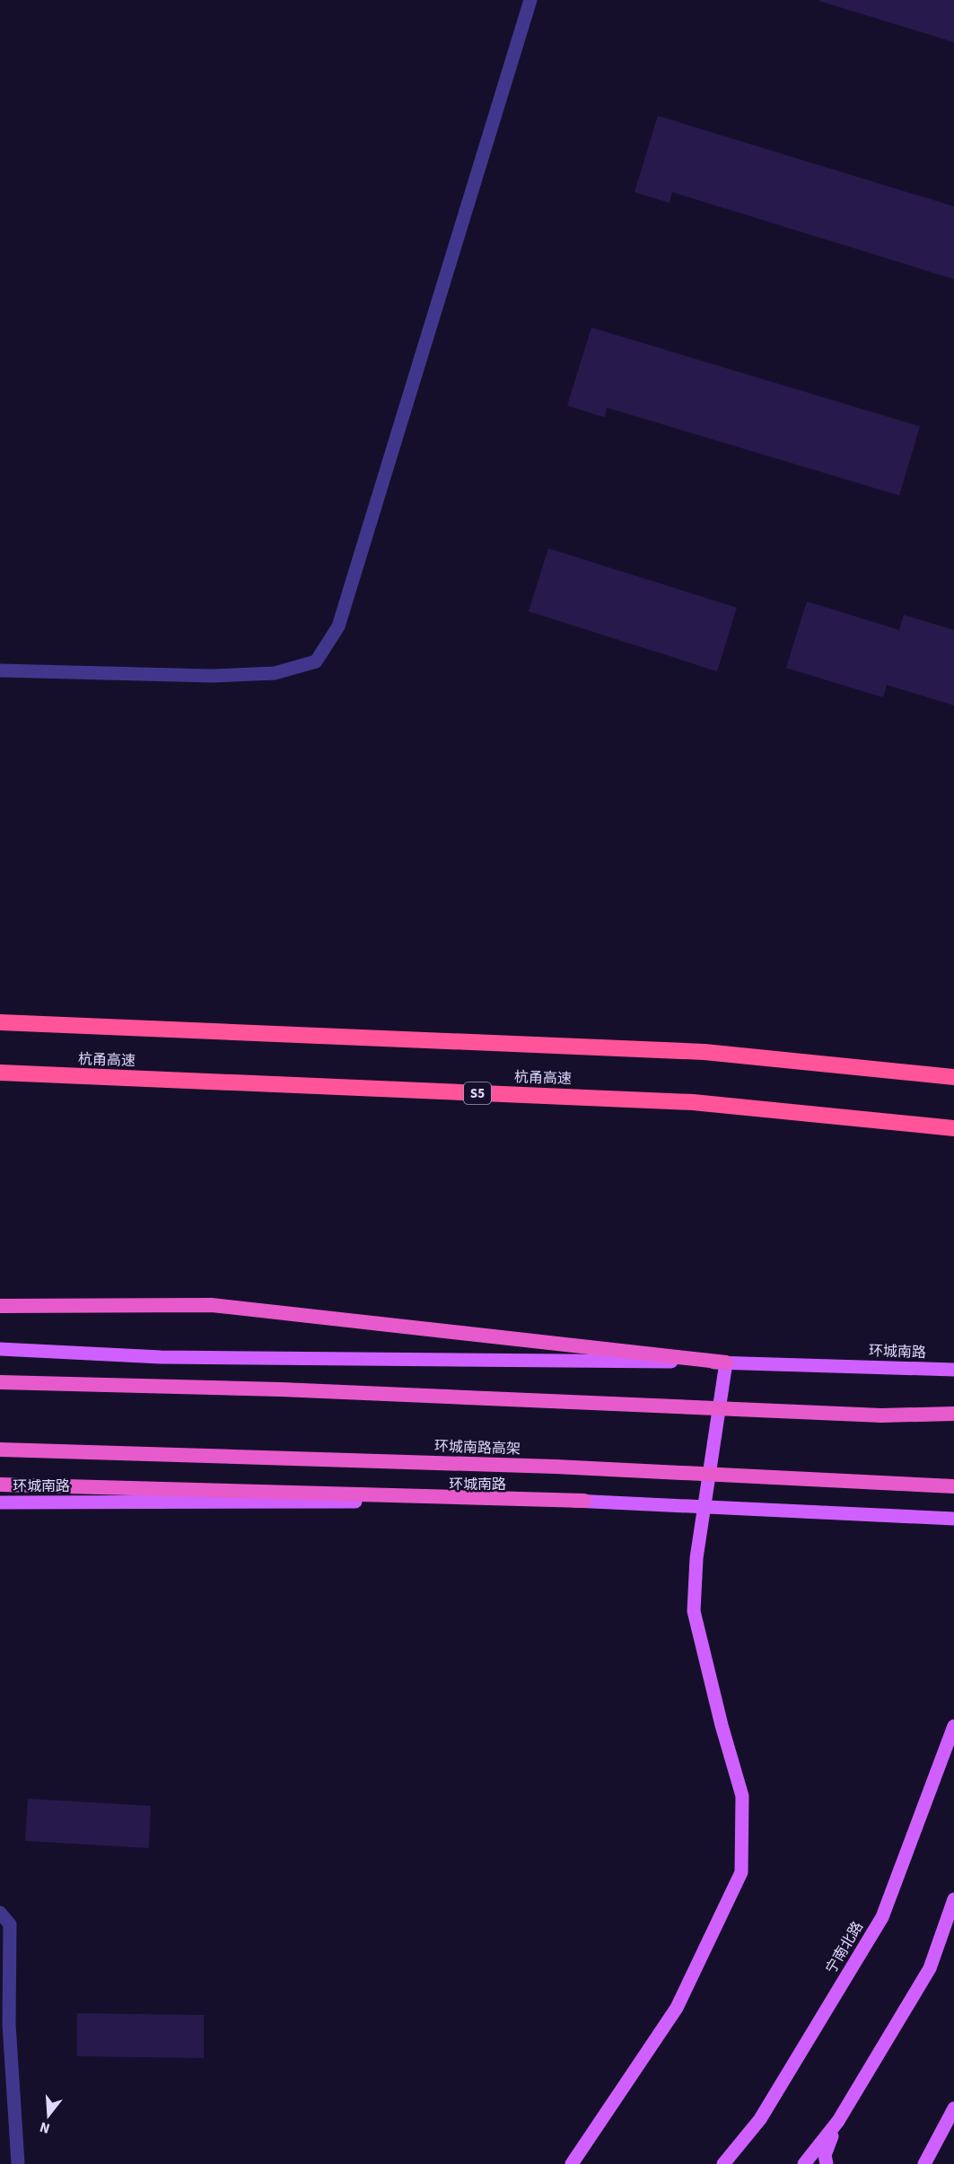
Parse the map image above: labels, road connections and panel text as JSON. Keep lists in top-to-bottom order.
{
  "streets": {
    "highway": ["杭甬高速", "S5", "环城南路高架"],
    "main road": ["环城南路", "宁南北路"]
  },
  "north": "bottom"
}
